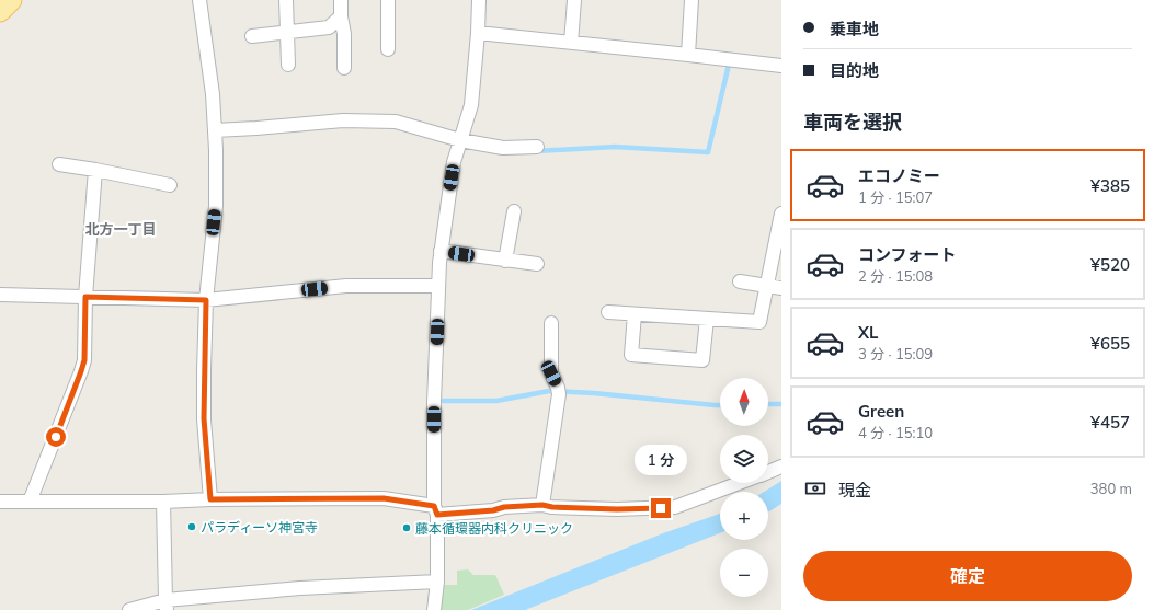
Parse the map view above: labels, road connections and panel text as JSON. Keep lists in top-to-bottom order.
{
  "districts": ["北方一丁目"],
  "places": ["パラディーソ神宮寺", "藤本循環器内科クリニック"],
  "north": "top",
  "page": {
    "banner": ["乗車地", "目的地"],
    "heading": "車両を選択",
    "list": [
      {
        "name": "エコノミー",
        "note": "1 分 · 15:07",
        "value": "¥385"
      },
      {
        "name": "コンフォート",
        "note": "2 分 · 15:08",
        "value": "¥520"
      },
      {
        "name": "XL",
        "note": "3 分 · 15:09",
        "value": "¥655"
      },
      {
        "name": "Green",
        "note": "4 分 · 15:10",
        "value": "¥457"
      }
    ],
    "map_buttons": ["+", "−"],
    "bubble": "1 分",
    "pay": ["現金", "380 m"],
    "buttons": "確定"
  }
}
